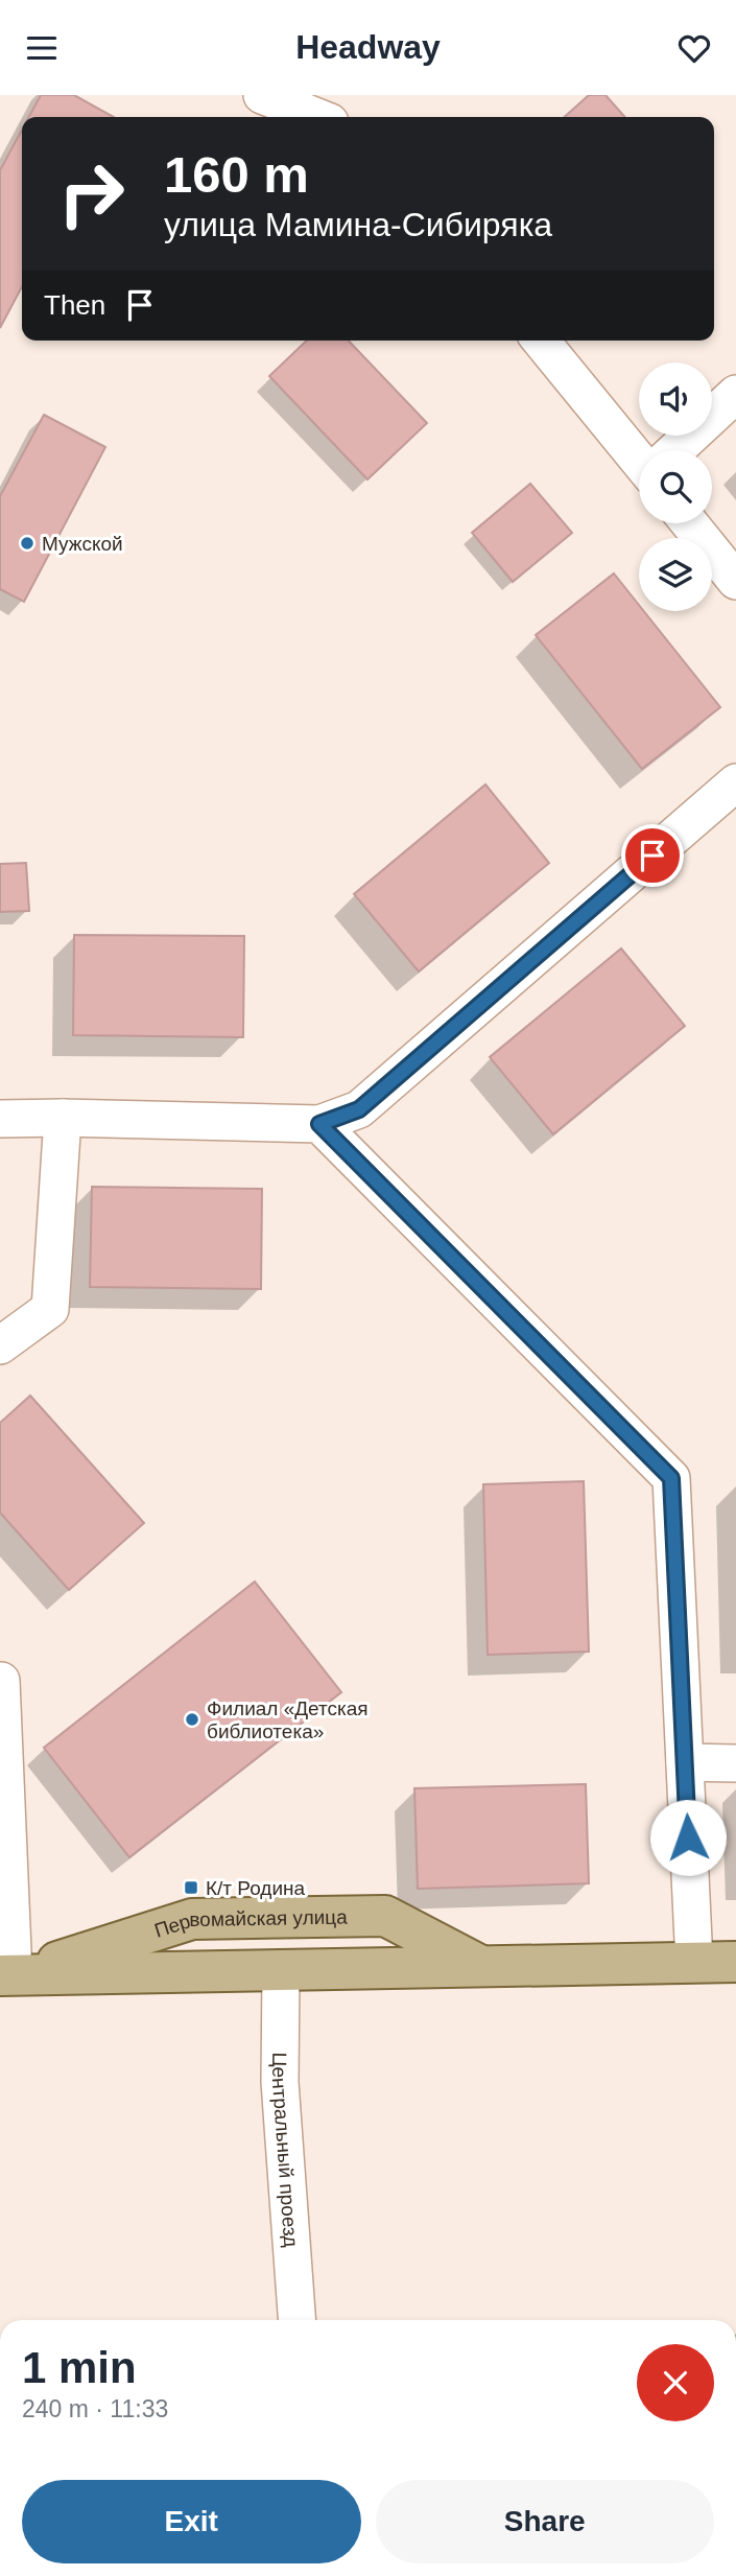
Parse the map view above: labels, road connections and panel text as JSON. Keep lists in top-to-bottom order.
{
  "streets": {
    "main road": ["Первомайская улица"],
    "street": ["Центральный проезд"]
  },
  "crossings": [
    ["Первомайская улица", "Центральный проезд"]
  ],
  "places": {
    "other": ["Мужской", "Филиал «Детская библиотека»"],
    "transit": ["К/т Родина"]
  },
  "page": {
    "header": "Headway",
    "turn": ["160 m", "улица Мамина-Сибиряка"],
    "then": "Then",
    "heading": ["1 min", "240 m · 11:33"],
    "buttons": ["Exit", "Share"]
  }
}
